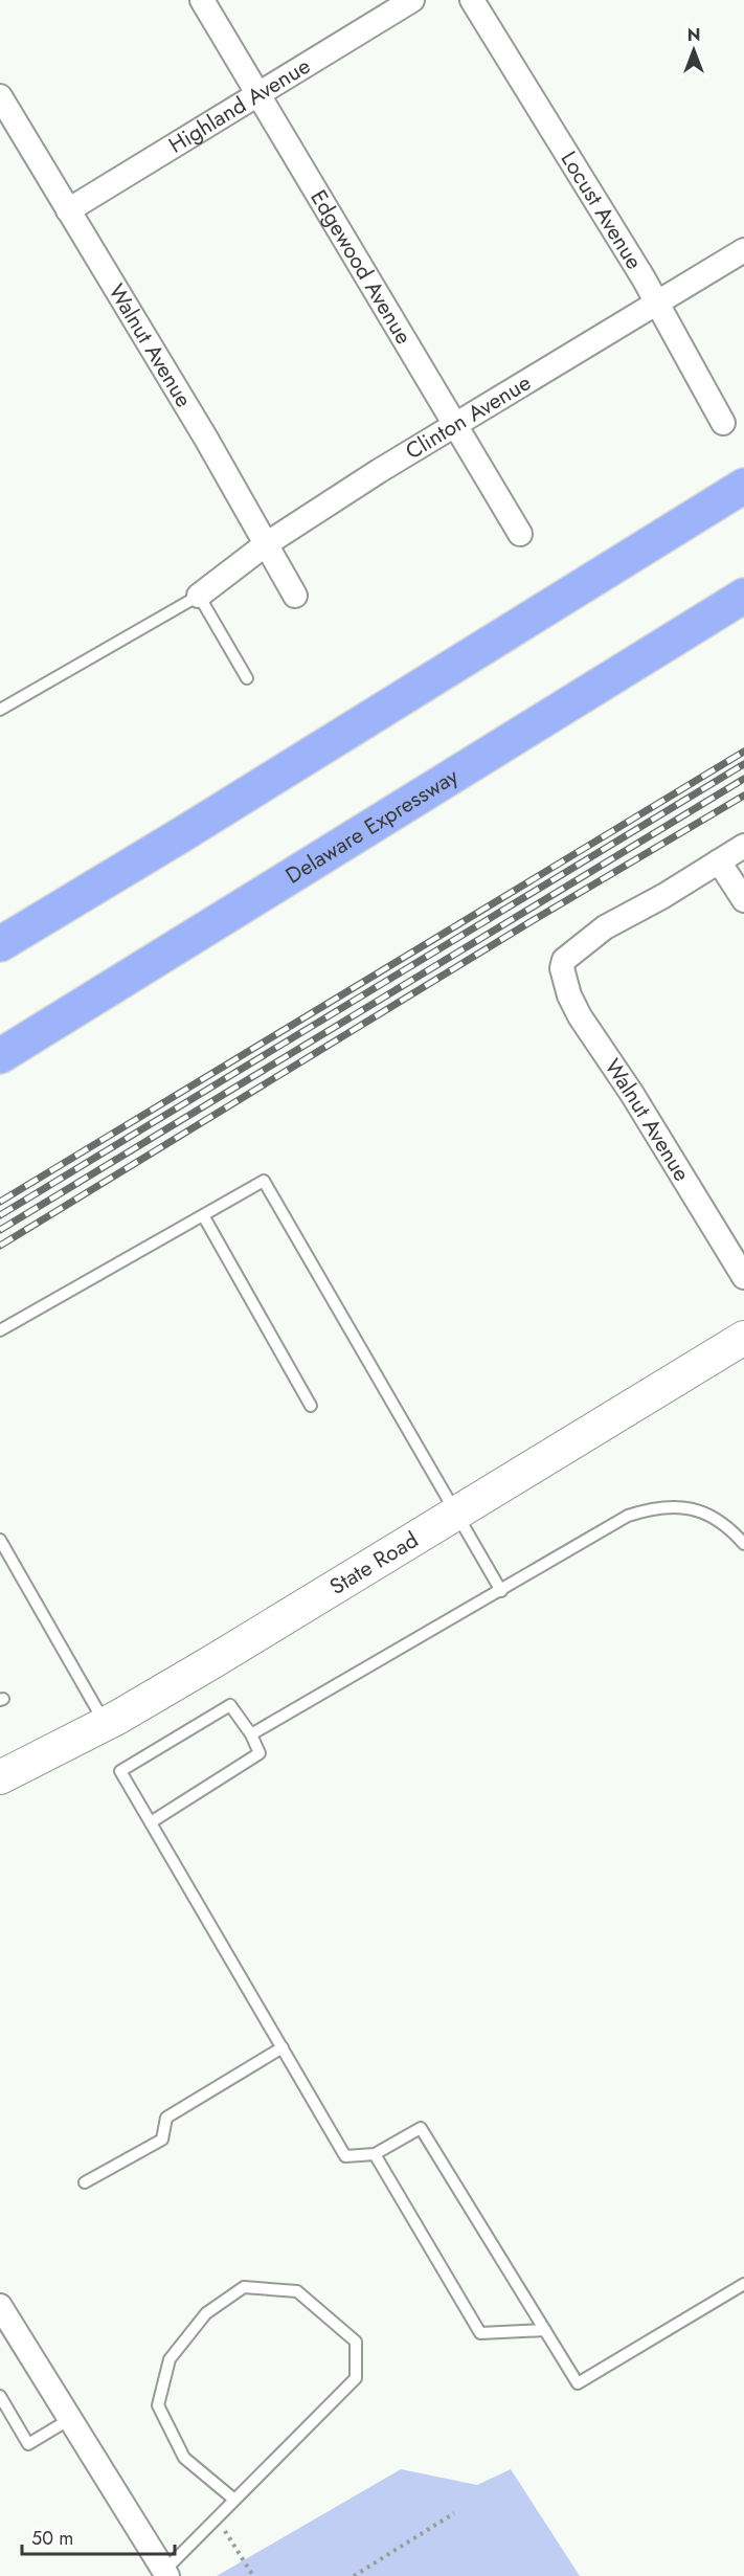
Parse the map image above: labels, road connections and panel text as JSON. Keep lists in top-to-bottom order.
{
  "streets": {
    "highway": ["Delaware Expressway"],
    "main road": ["State Road"],
    "street": [
      "Highland Avenue",
      "Locust Avenue",
      "Edgewood Avenue",
      "Walnut Avenue",
      "Clinton Avenue"
    ]
  },
  "crossings": [
    ["Highland Avenue", "Edgewood Avenue"],
    ["Highland Avenue", "Walnut Avenue"],
    ["Locust Avenue", "Clinton Avenue"],
    ["Edgewood Avenue", "Clinton Avenue"],
    ["Walnut Avenue", "Clinton Avenue"]
  ],
  "scale_bar": "50 m",
  "north": "top"
}
